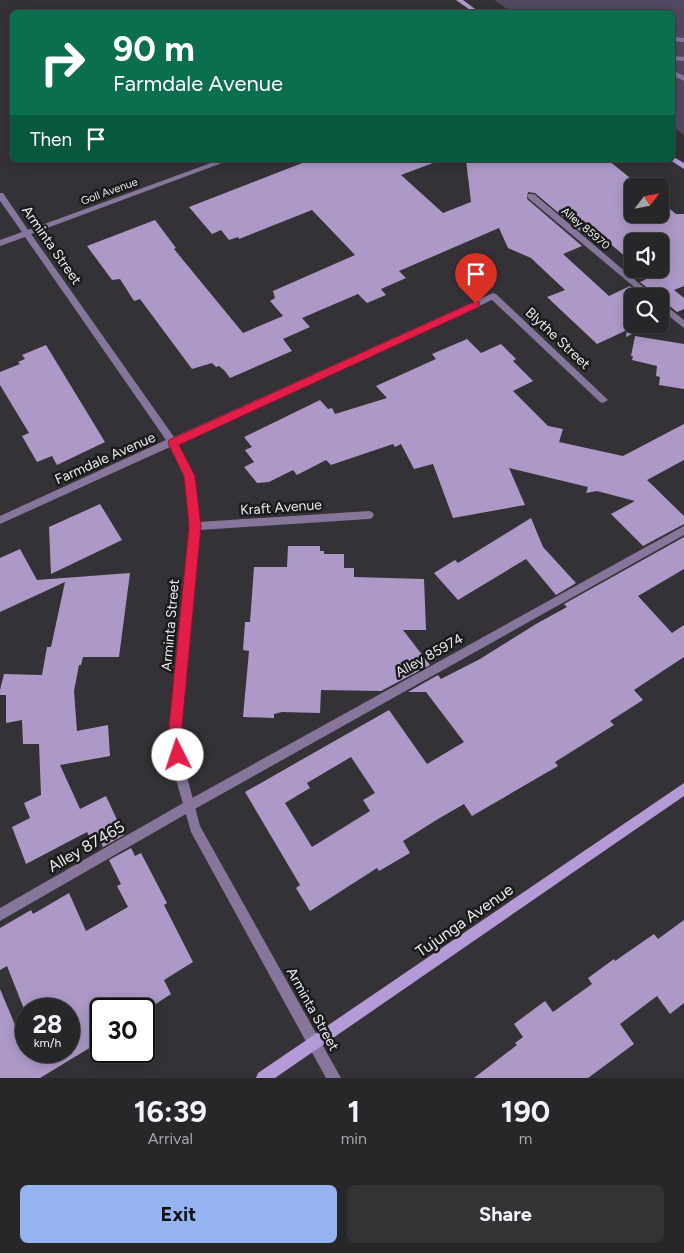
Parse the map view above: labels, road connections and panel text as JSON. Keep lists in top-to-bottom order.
{
  "streets": {
    "street": [
      "Goll Avenue",
      "Alley 85970",
      "Arminta Street",
      "Blythe Street",
      "Farmdale Avenue",
      "Kraft Avenue",
      "Alley 85974",
      "Alley 87465",
      "Tujunga Avenue"
    ]
  },
  "crossings": [
    ["Goll Avenue", "Arminta Street"],
    ["Arminta Street", "Farmdale Avenue"],
    ["Arminta Street", "Kraft Avenue"],
    ["Arminta Street", "Alley 85974"],
    ["Arminta Street", "Alley 87465"],
    ["Arminta Street", "Tujunga Avenue"],
    ["Blythe Street", "Farmdale Avenue"],
    ["Alley 85974", "Alley 87465"]
  ],
  "north": "top right",
  "page": {
    "turn": ["90 m", "Farmdale Avenue"],
    "then": "Then",
    "speed": "28 km/h",
    "limit": "30",
    "eta": [
      "16:39",
      "Arrival",
      "1",
      "min",
      "190",
      "m"
    ],
    "buttons": ["Exit", "Share"]
  }
}
